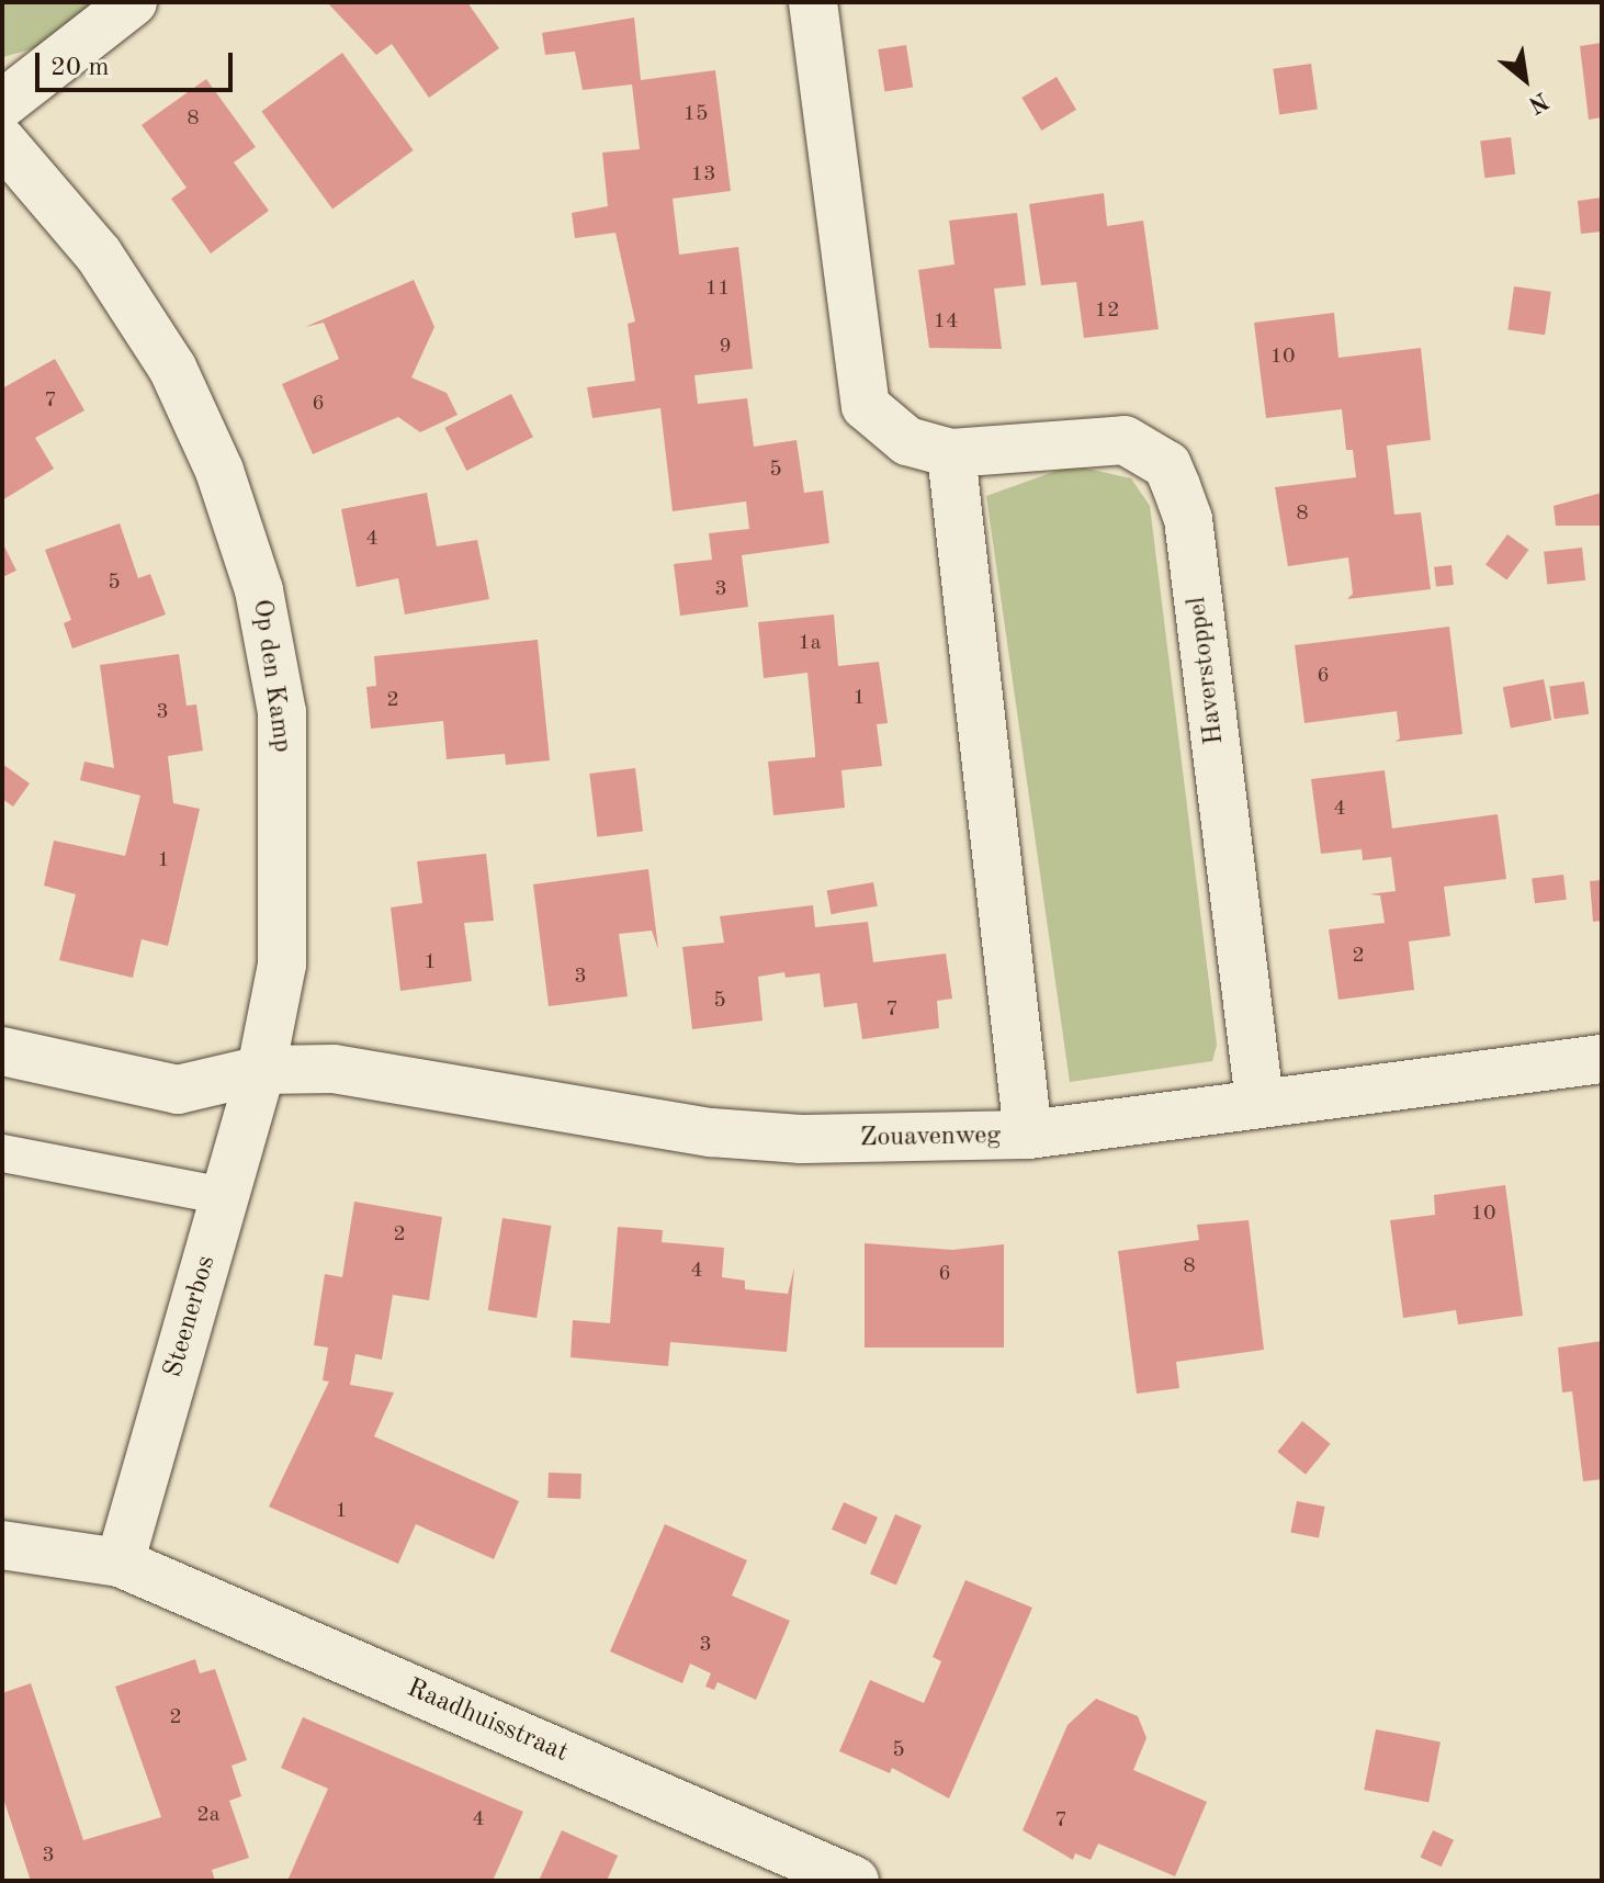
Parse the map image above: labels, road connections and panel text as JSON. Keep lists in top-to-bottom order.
{
  "streets": {
    "street": [
      "Haverstoppel",
      "Op den Kamp",
      "Zouavenweg",
      "Steenerbos",
      "Raadhuisstraat"
    ]
  },
  "crossings": [
    ["Haverstoppel", "Zouavenweg"],
    ["Op den Kamp", "Zouavenweg"],
    ["Op den Kamp", "Steenerbos"],
    ["Zouavenweg", "Steenerbos"],
    ["Steenerbos", "Raadhuisstraat"]
  ],
  "house_numbers": [
    "15",
    "8",
    "13",
    "11",
    "12",
    "14",
    "9",
    "10",
    "7",
    "6",
    "5",
    "8",
    "4",
    "5",
    "3",
    "1a",
    "6",
    "1",
    "2",
    "3",
    "4",
    "1",
    "2",
    "1",
    "3",
    "5",
    "7",
    "10",
    "2",
    "8",
    "4",
    "6",
    "1",
    "3",
    "2",
    "5",
    "2a",
    "4",
    "7",
    "3"
  ],
  "scale_bar": "20 m",
  "north": "bottom right"
}
